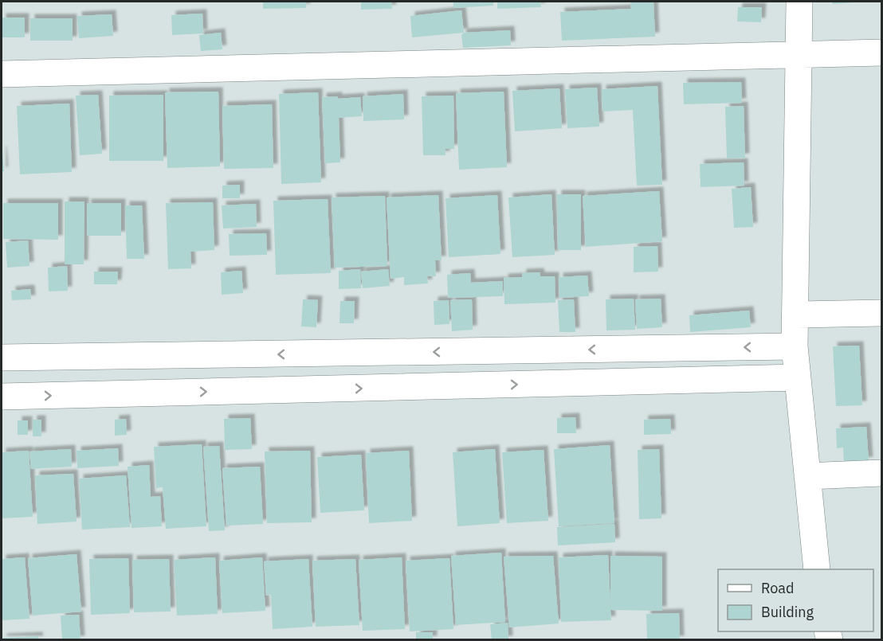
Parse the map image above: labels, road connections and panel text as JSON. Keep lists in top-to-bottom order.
{
  "legend": ["Road", "Building"]
}
